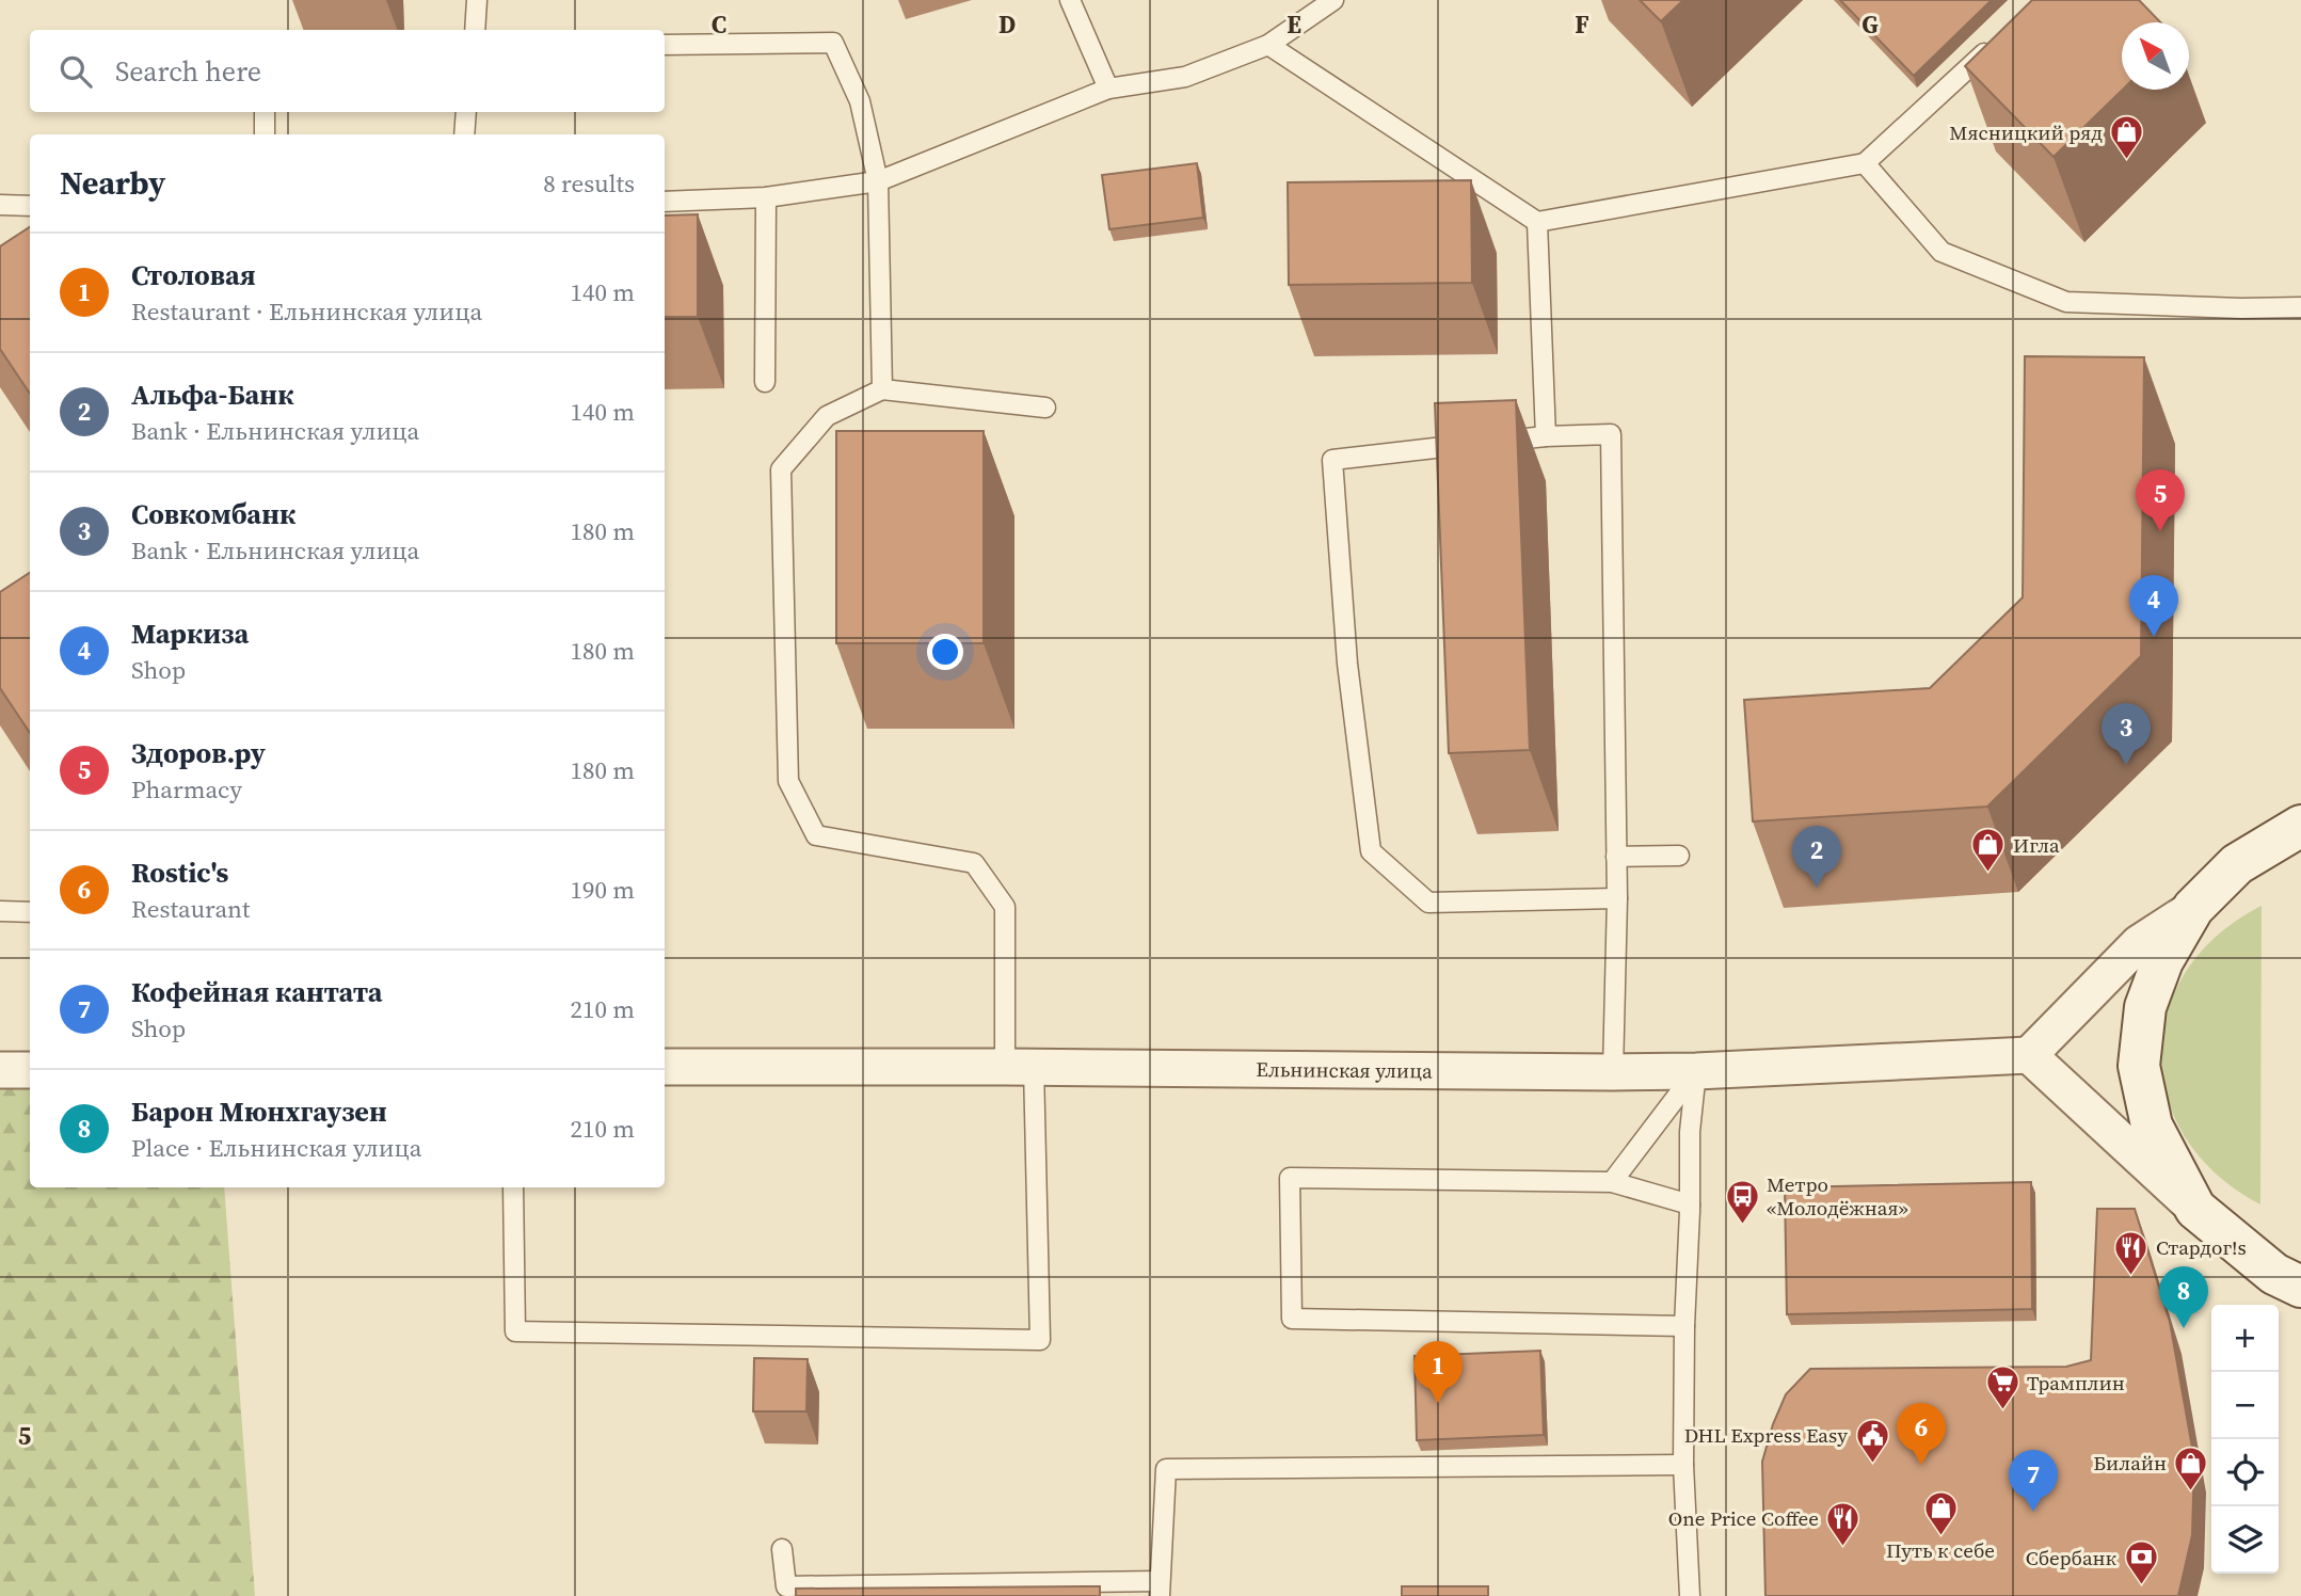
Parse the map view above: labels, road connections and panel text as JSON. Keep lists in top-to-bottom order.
{
  "streets": {
    "street": ["Ельнинская улица"]
  },
  "places": {
    "shop": [
      "Мясницкий ряд",
      "Игла",
      "Билайн",
      "Путь к себе"
    ],
    "bus stop": ["Метро «Молодёжная»"],
    "restaurant": ["Стардог!s", "One Price Coffee"],
    "supermarket": ["Трамплин"],
    "public building": ["DHL Express Easy"],
    "bank": ["Сбербанк"]
  },
  "north": "top left",
  "page": {
    "search": "Search here",
    "heading": ["Nearby", "8 results"],
    "list": [
      {
        "mark": "1",
        "name": "Столовая",
        "note": "Restaurant · Ельнинская улица",
        "value": "140 m"
      },
      {
        "mark": "2",
        "name": "Альфа-Банк",
        "note": "Bank · Ельнинская улица",
        "value": "140 m"
      },
      {
        "mark": "3",
        "name": "Совкомбанк",
        "note": "Bank · Ельнинская улица",
        "value": "180 m"
      },
      {
        "mark": "4",
        "name": "Маркиза",
        "note": "Shop",
        "value": "180 m"
      },
      {
        "mark": "5",
        "name": "Здоров.ру",
        "note": "Pharmacy",
        "value": "180 m"
      },
      {
        "mark": "6",
        "name": "Rostic's",
        "note": "Restaurant",
        "value": "190 m"
      },
      {
        "mark": "7",
        "name": "Кофейная кантата",
        "note": "Shop",
        "value": "210 m"
      },
      {
        "mark": "8",
        "name": "Барон Мюнхгаузен",
        "note": "Place · Ельнинская улица",
        "value": "210 m"
      }
    ],
    "pins": [
      "5",
      "4",
      "3",
      "2",
      "8",
      "1",
      "6",
      "7"
    ],
    "map_buttons": ["+", "−"]
  },
  "grid": {
    "columns": [
      "C",
      "D",
      "E",
      "F",
      "G"
    ],
    "rows": ["5"]
  }
}
